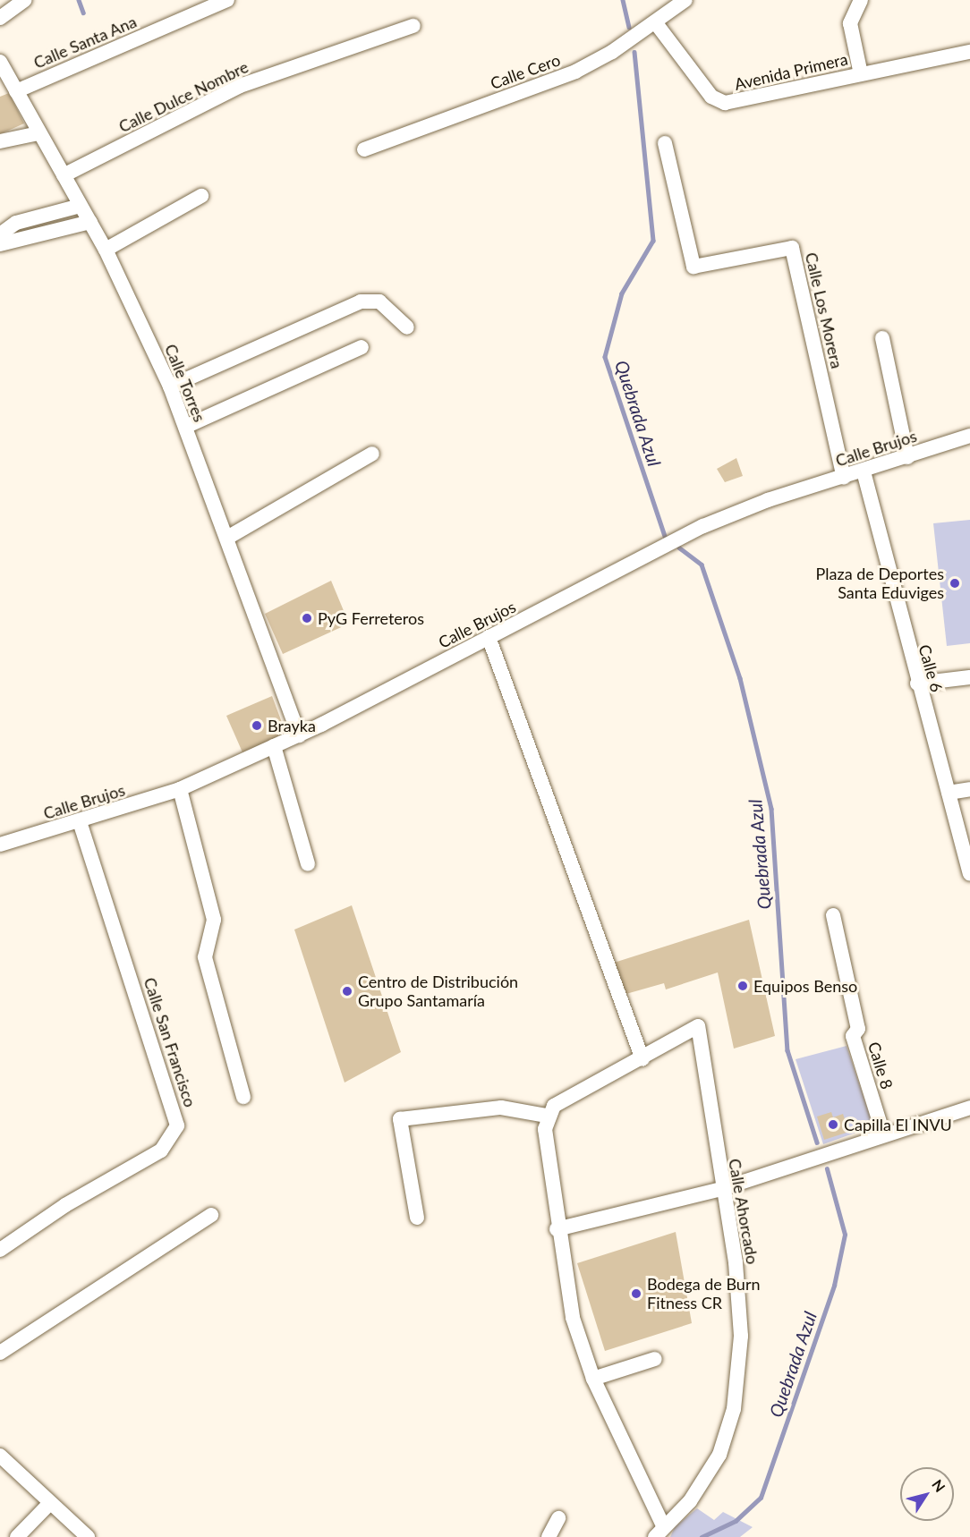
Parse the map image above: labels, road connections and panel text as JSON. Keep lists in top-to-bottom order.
{
  "streets": {
    "street": [
      "Calle Santa Ana",
      "Calle Cero",
      "Avenida Primera",
      "Calle Dulce Nombre",
      "Calle Los Morera",
      "Calle Torres",
      "Calle Brujos",
      "Calle 6",
      "Calle San Francisco",
      "Calle 8",
      "Calle Ahorcado"
    ]
  },
  "crossings": [
    ["Calle Santa Ana", "Calle Torres"],
    ["Calle Cero", "Avenida Primera"],
    ["Calle Dulce Nombre", "Calle Torres"],
    ["Calle Los Morera", "Calle Brujos"],
    ["Calle Torres", "Calle Brujos"],
    ["Calle Brujos", "Calle 6"],
    ["Calle Brujos", "Calle San Francisco"]
  ],
  "water": ["Quebrada Azul"],
  "places": [
    "Plaza de Deportes Santa Eduviges",
    "PyG Ferreteros",
    "Brayka",
    "Equipos Benso",
    "Centro de Distribución Grupo Santamaría",
    "Capilla El INVU",
    "Bodega de Burn Fitness CR"
  ],
  "north": "top right"
}
